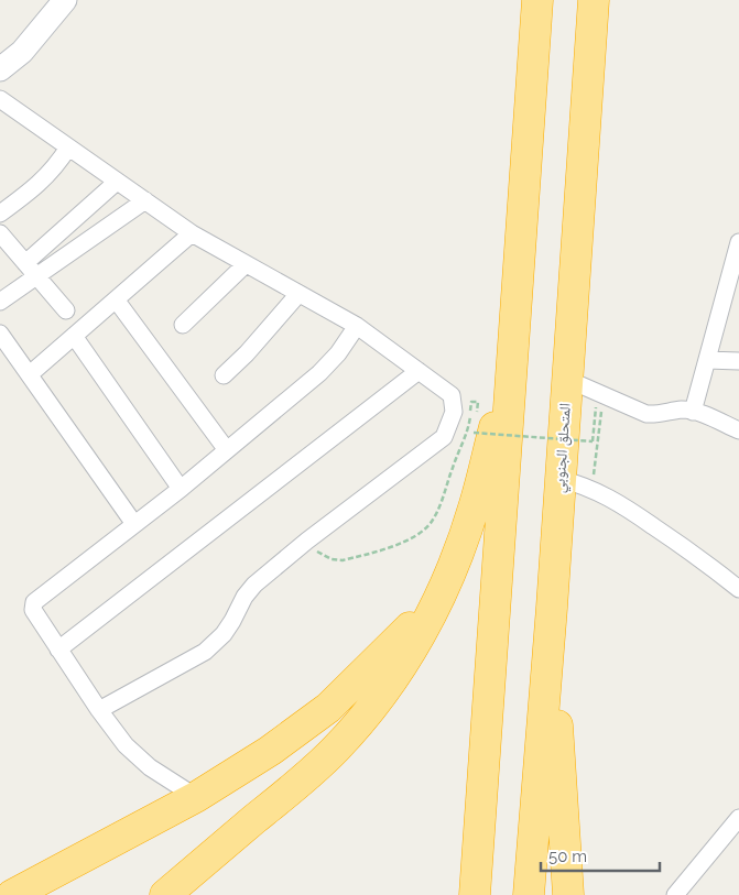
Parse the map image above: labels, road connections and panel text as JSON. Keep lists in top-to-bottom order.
{
  "streets": {
    "highway": ["المتحلق الجنوبي"]
  },
  "scale_bar": "50 m"
}
